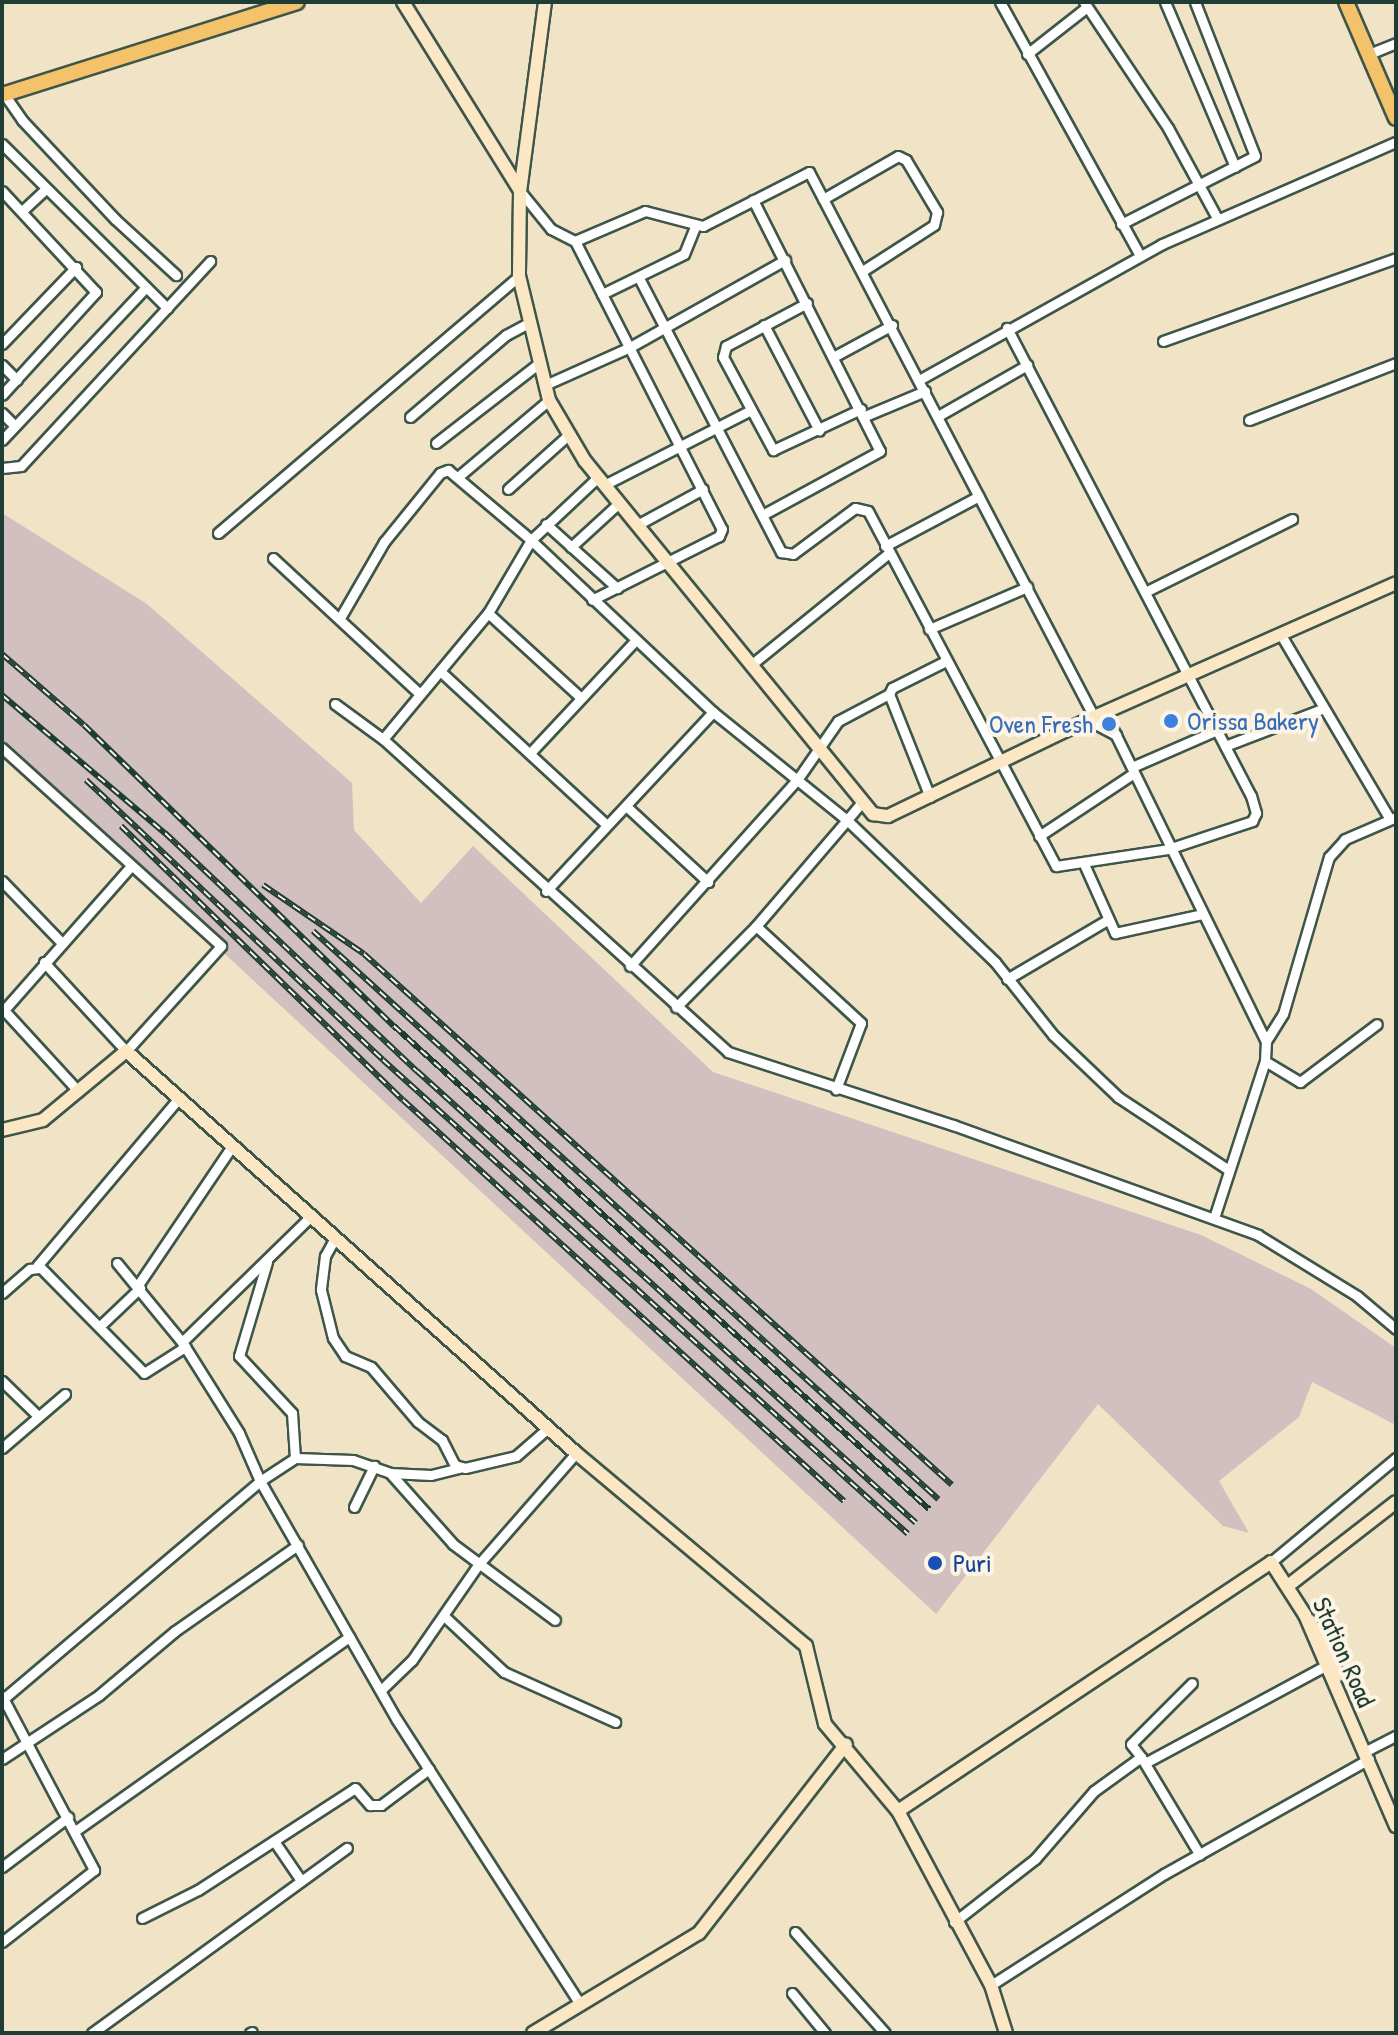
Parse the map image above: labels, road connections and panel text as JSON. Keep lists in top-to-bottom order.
{
  "streets": {
    "main road": ["Station Road"]
  },
  "places": ["Orissa Bakery", "Oven Fresh", "Puri"]
}
